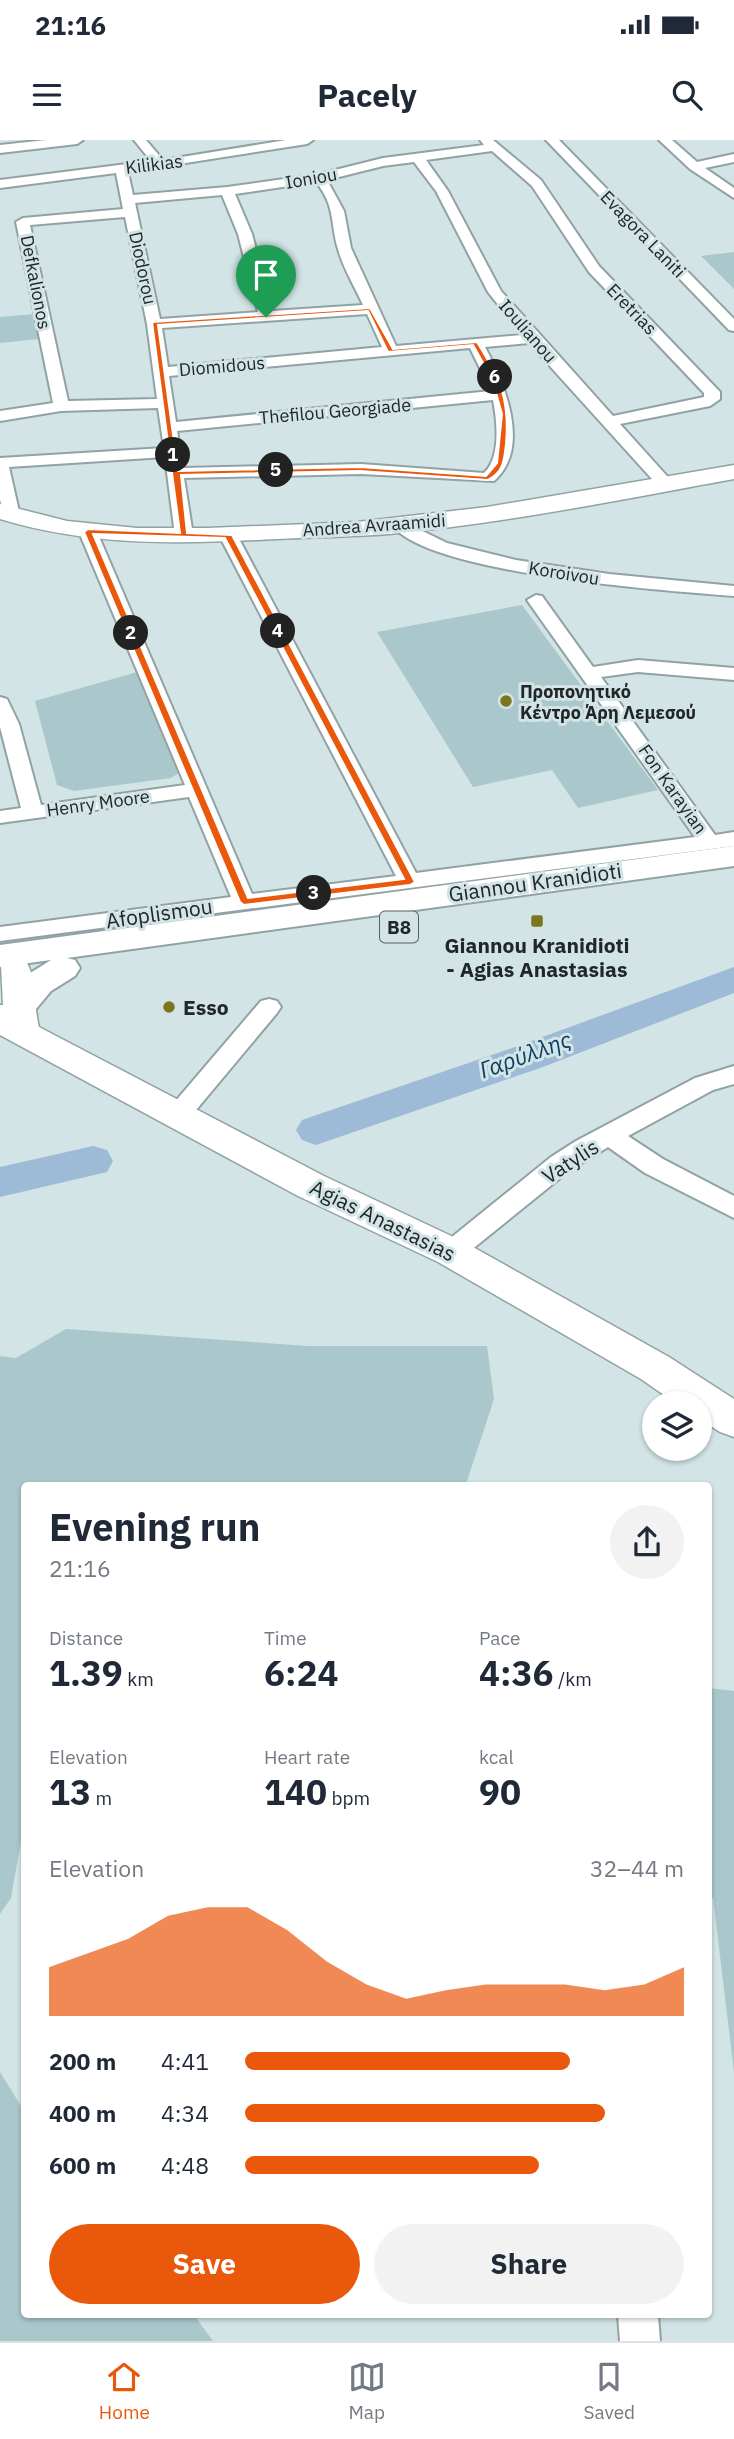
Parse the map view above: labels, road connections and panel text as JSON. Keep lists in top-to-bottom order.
{
  "streets": {
    "main road": ["Giannou Kranidioti", "B8"],
    "street": [
      "Kilikias",
      "Ioniou",
      "Evagora Laniti",
      "Diodorou",
      "Defkalionos",
      "Eretrias",
      "Ioulianou",
      "Diomidous",
      "Thefilou Georgiade",
      "Andrea Avraamidi",
      "Koroivou",
      "Fon Karayian",
      "Henry Moore",
      "Afoplismou",
      "Vatylis",
      "Agias Anastasias"
    ]
  },
  "crossings": [
    ["Kilikias", "Diodorou"],
    ["Ioniou", "Diodorou"],
    ["Ioniou", "Defkalionos"],
    ["Ioniou", "Eretrias"],
    ["Ioniou", "Ioulianou"],
    ["Diodorou", "Defkalionos"],
    ["Diodorou", "Diomidous"],
    ["Diodorou", "Thefilou Georgiade"],
    ["Diodorou", "Andrea Avraamidi"],
    ["Eretrias", "Ioulianou"],
    ["Ioulianou", "Diomidous"],
    ["Ioulianou", "Andrea Avraamidi"],
    ["Andrea Avraamidi", "Koroivou"],
    ["Fon Karayian", "Giannou Kranidioti"],
    ["Fon Karayian", "Afoplismou"],
    ["Giannou Kranidioti", "Afoplismou"],
    ["Giannou Kranidioti", "Agias Anastasias"],
    ["Afoplismou", "Agias Anastasias"],
    ["Vatylis", "Agias Anastasias"]
  ],
  "water": ["Γαρύλλης"],
  "places": {
    "other": ["Προπονητικό Κέντρο Άρη Λεμεσού", "Esso"],
    "transit": ["Giannou Kranidioti - Agias Anastasias"]
  },
  "page": {
    "status": "21:16",
    "header": "Pacely",
    "pins": [
      "6",
      "1",
      "5",
      "4",
      "2",
      "3"
    ],
    "heading": ["Evening run", "21:16"],
    "stats": [
      ["Distance", "1.39 km"],
      ["Time", "6:24"],
      ["Pace", "4:36 /km"],
      ["Elevation", "13 m"],
      ["Heart rate", "140 bpm"],
      ["kcal", "90"]
    ],
    "chart": ["Elevation", "32–44 m"],
    "list": [
      {
        "name": "200 m",
        "note": "4:41"
      },
      {
        "name": "400 m",
        "note": "4:34"
      },
      {
        "name": "600 m",
        "note": "4:48"
      }
    ],
    "buttons": ["Save", "Share"],
    "tabs": ["Home", "Map", "Saved"]
  }
}
